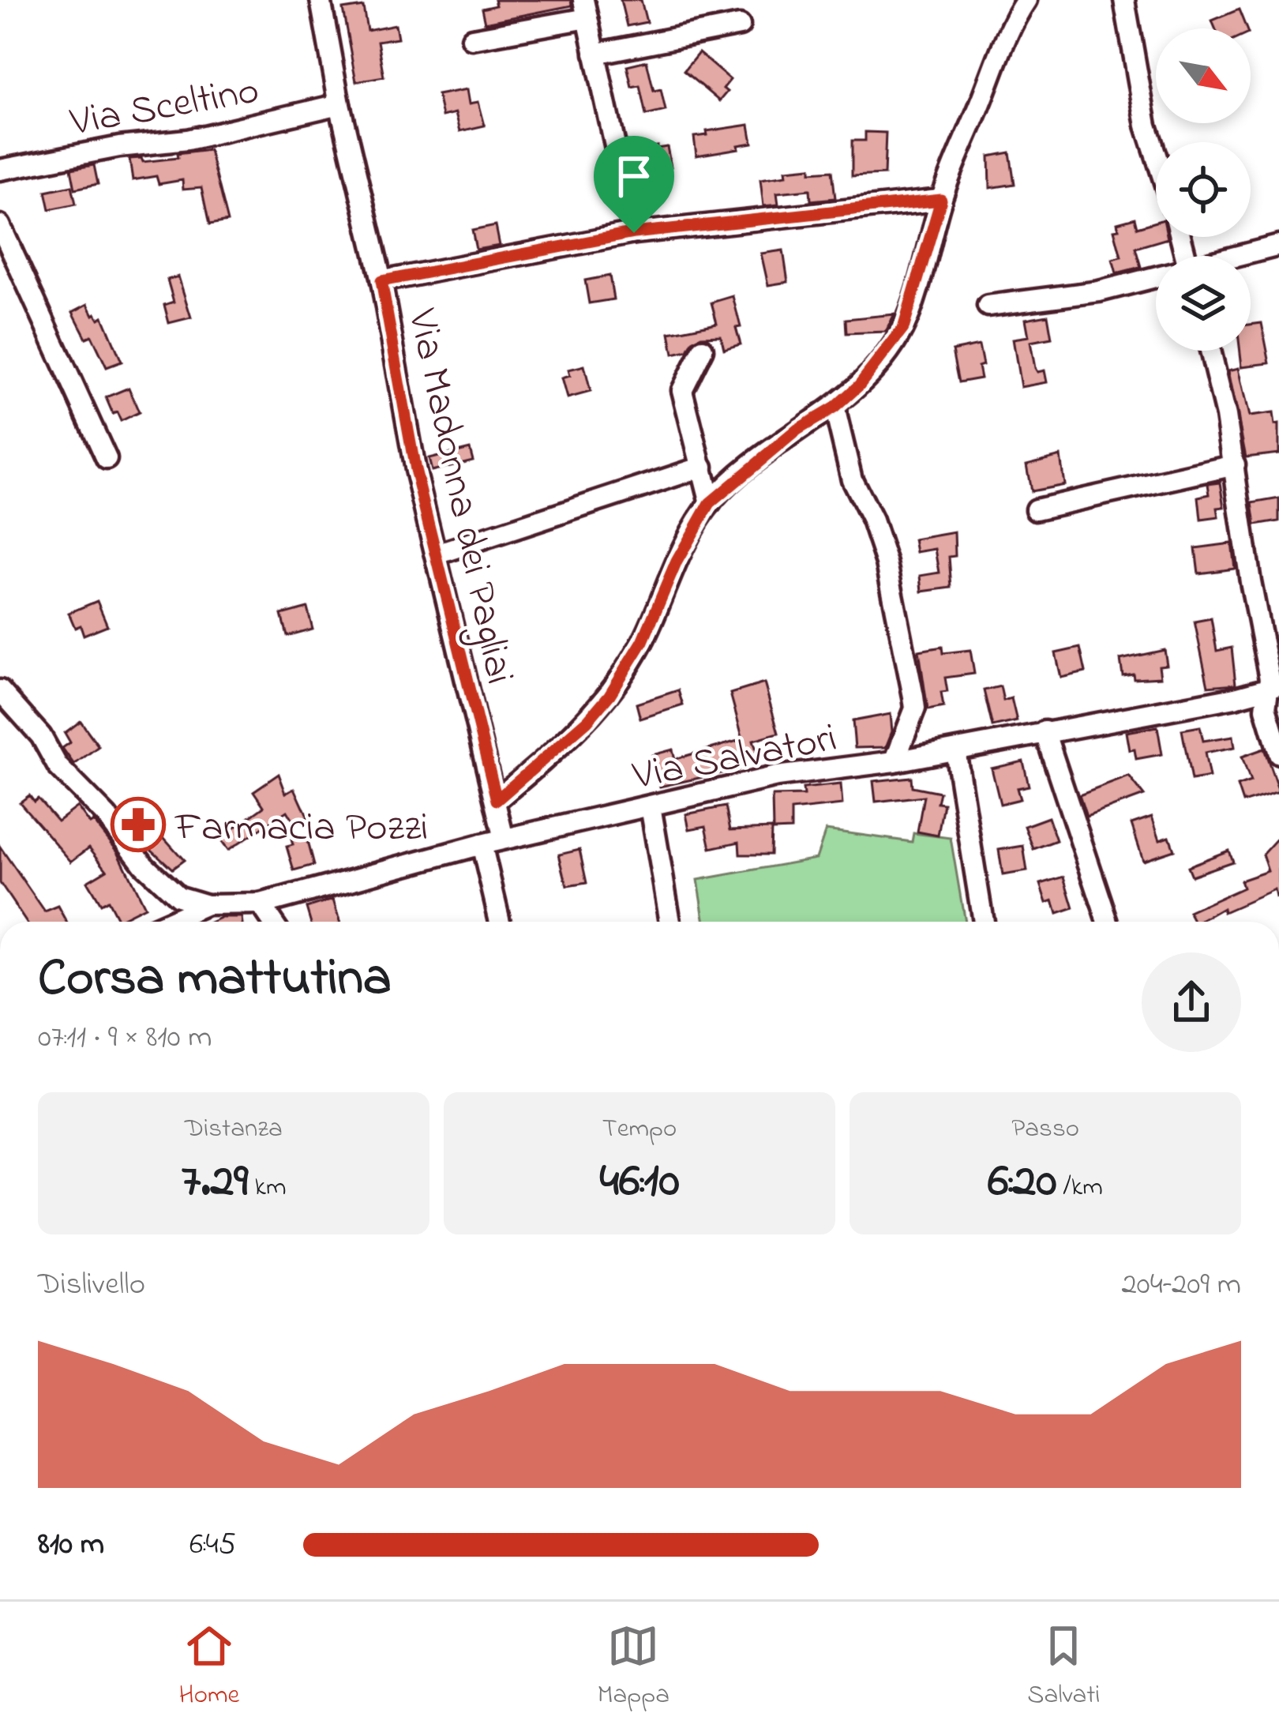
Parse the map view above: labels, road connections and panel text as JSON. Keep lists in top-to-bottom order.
{
  "streets": {
    "street": ["Via Sceltino", "Via Madonna dei Pagliai", "Via Salvatori"]
  },
  "crossings": [
    ["Via Sceltino", "Via Madonna dei Pagliai"],
    ["Via Madonna dei Pagliai", "Via Salvatori"]
  ],
  "places": {
    "pharmacy": ["Farmacia Pozzi"]
  },
  "north": "bottom right",
  "page": {
    "heading": ["Corsa mattutina", "07:11 · 9 × 810 m"],
    "stats": [
      ["Distanza", "7.29 km"],
      ["Tempo", "46:10"],
      ["Passo", "6:20 /km"]
    ],
    "chart": ["Dislivello", "204–209 m"],
    "list": [
      {
        "name": "810 m",
        "note": "6:45"
      }
    ],
    "tabs": ["Home", "Mappa", "Salvati"]
  }
}
